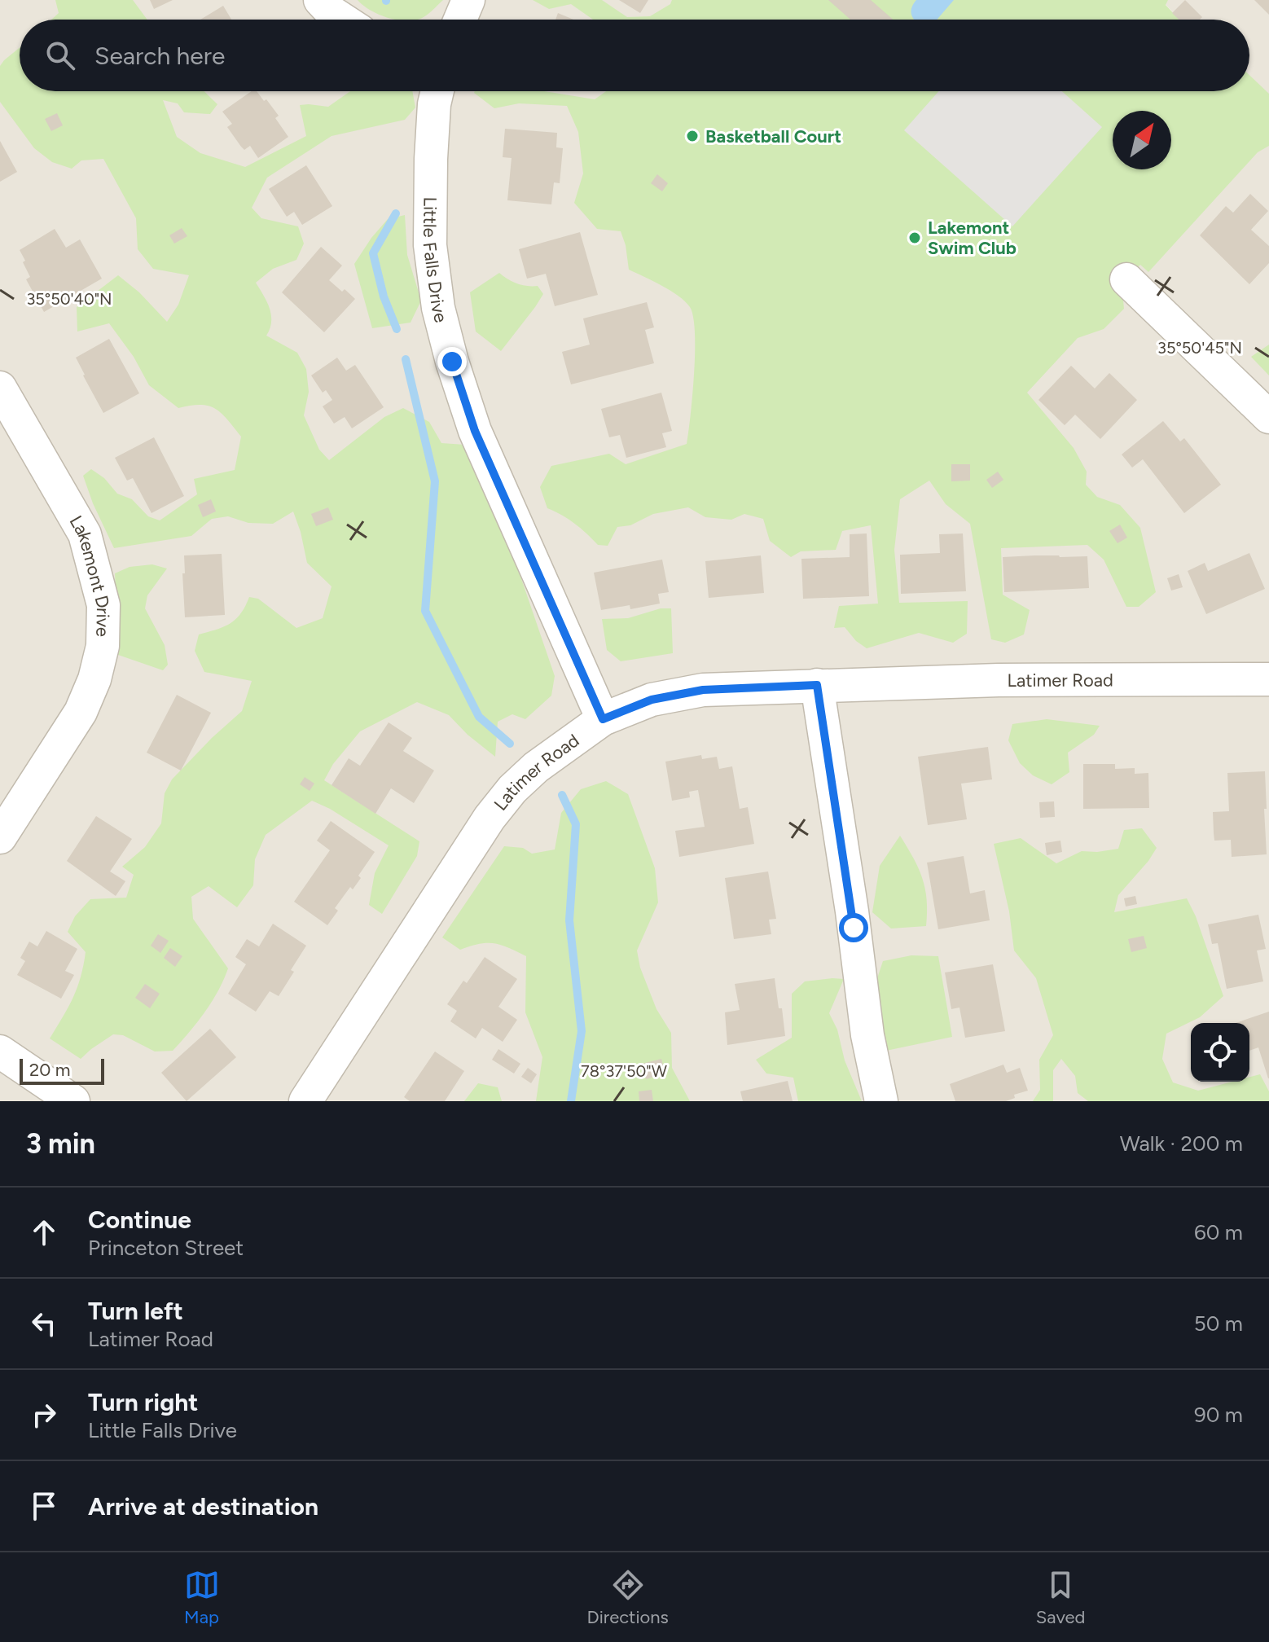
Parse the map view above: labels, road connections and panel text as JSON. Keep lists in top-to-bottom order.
{
  "streets": {
    "street": ["Little Falls Drive", "Lakemont Drive", "Latimer Road"]
  },
  "crossings": [
    ["Little Falls Drive", "Latimer Road"]
  ],
  "places": ["Basketball Court", "Lakemont Swim Club"],
  "scale_bar": "20 m",
  "north": "top right",
  "page": {
    "search": "Search here",
    "scale": "20 m",
    "heading": ["3 min", "Walk · 200 m"],
    "list": [
      ["Continue", "Princeton Street", "60 m"],
      ["Turn left", "Latimer Road", "50 m"],
      ["Turn right", "Little Falls Drive", "90 m"],
      "Arrive at destination"
    ],
    "nav": ["Map", "Directions", "Saved"]
  },
  "coordinates": ["35°50'40\"N", "35°50'45\"N", "78°37'50\"W"]
}
